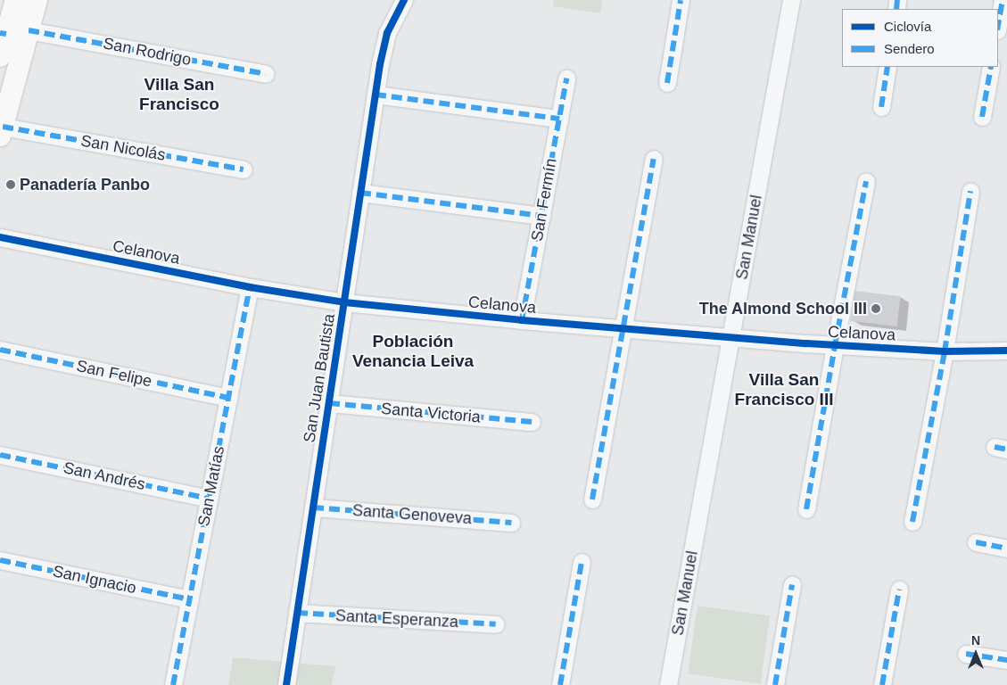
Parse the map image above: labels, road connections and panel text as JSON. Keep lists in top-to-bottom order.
{
  "streets": {
    "street": [
      "San Rodrigo",
      "San Nicolás",
      "San Fermín",
      "San Manuel",
      "Celanova",
      "San Felipe",
      "San Juan Bautista",
      "Santa Victoria",
      "San Andrés",
      "San Matías",
      "Santa Genoveva",
      "San Ignacio",
      "Santa Esperanza"
    ]
  },
  "crossings": [
    ["San Fermín", "Celanova"],
    ["San Manuel", "Celanova"],
    ["Celanova", "San Juan Bautista"],
    ["Celanova", "San Matías"],
    ["San Felipe", "San Matías"],
    ["San Juan Bautista", "Santa Victoria"],
    ["San Juan Bautista", "Santa Genoveva"],
    ["San Juan Bautista", "Santa Esperanza"],
    ["San Andrés", "San Matías"],
    ["San Matías", "San Ignacio"]
  ],
  "districts": ["Villa San Francisco", "Población Venancia Leiva", "Villa San Francisco III"],
  "places": ["Panadería Panbo", "The Almond School III"],
  "legend": ["Ciclovía", "Sendero"],
  "north": "top"
}
